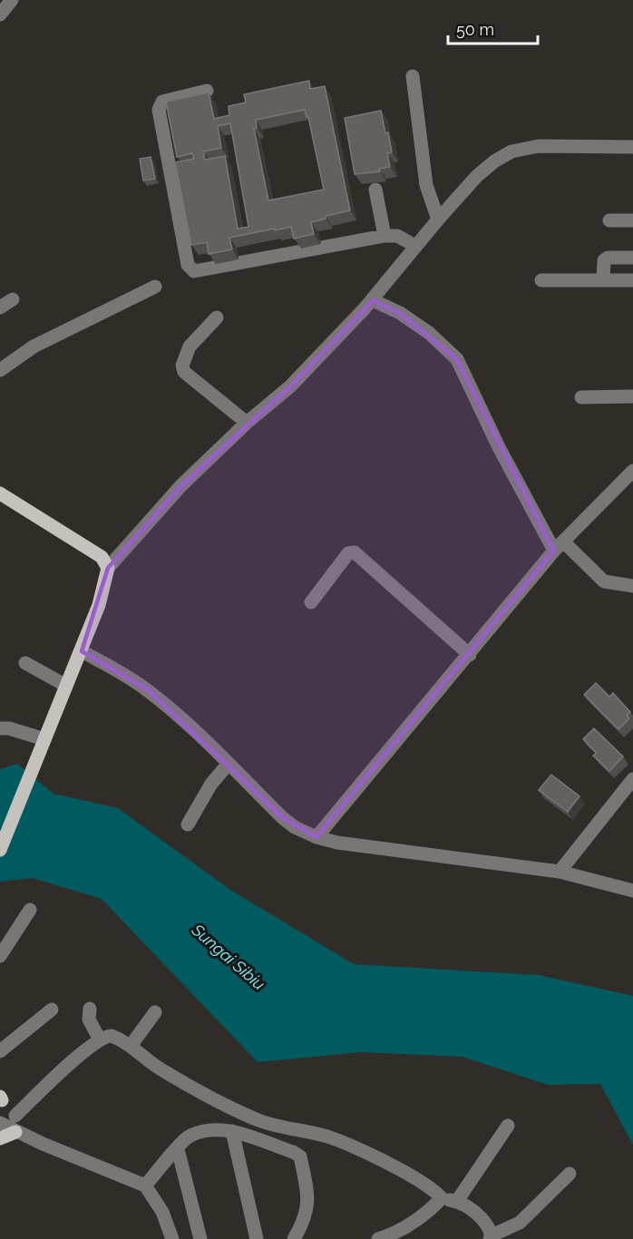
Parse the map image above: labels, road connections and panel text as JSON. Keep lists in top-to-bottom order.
{
  "water": ["Sungai Sibiu"],
  "scale_bar": "50 m"
}
